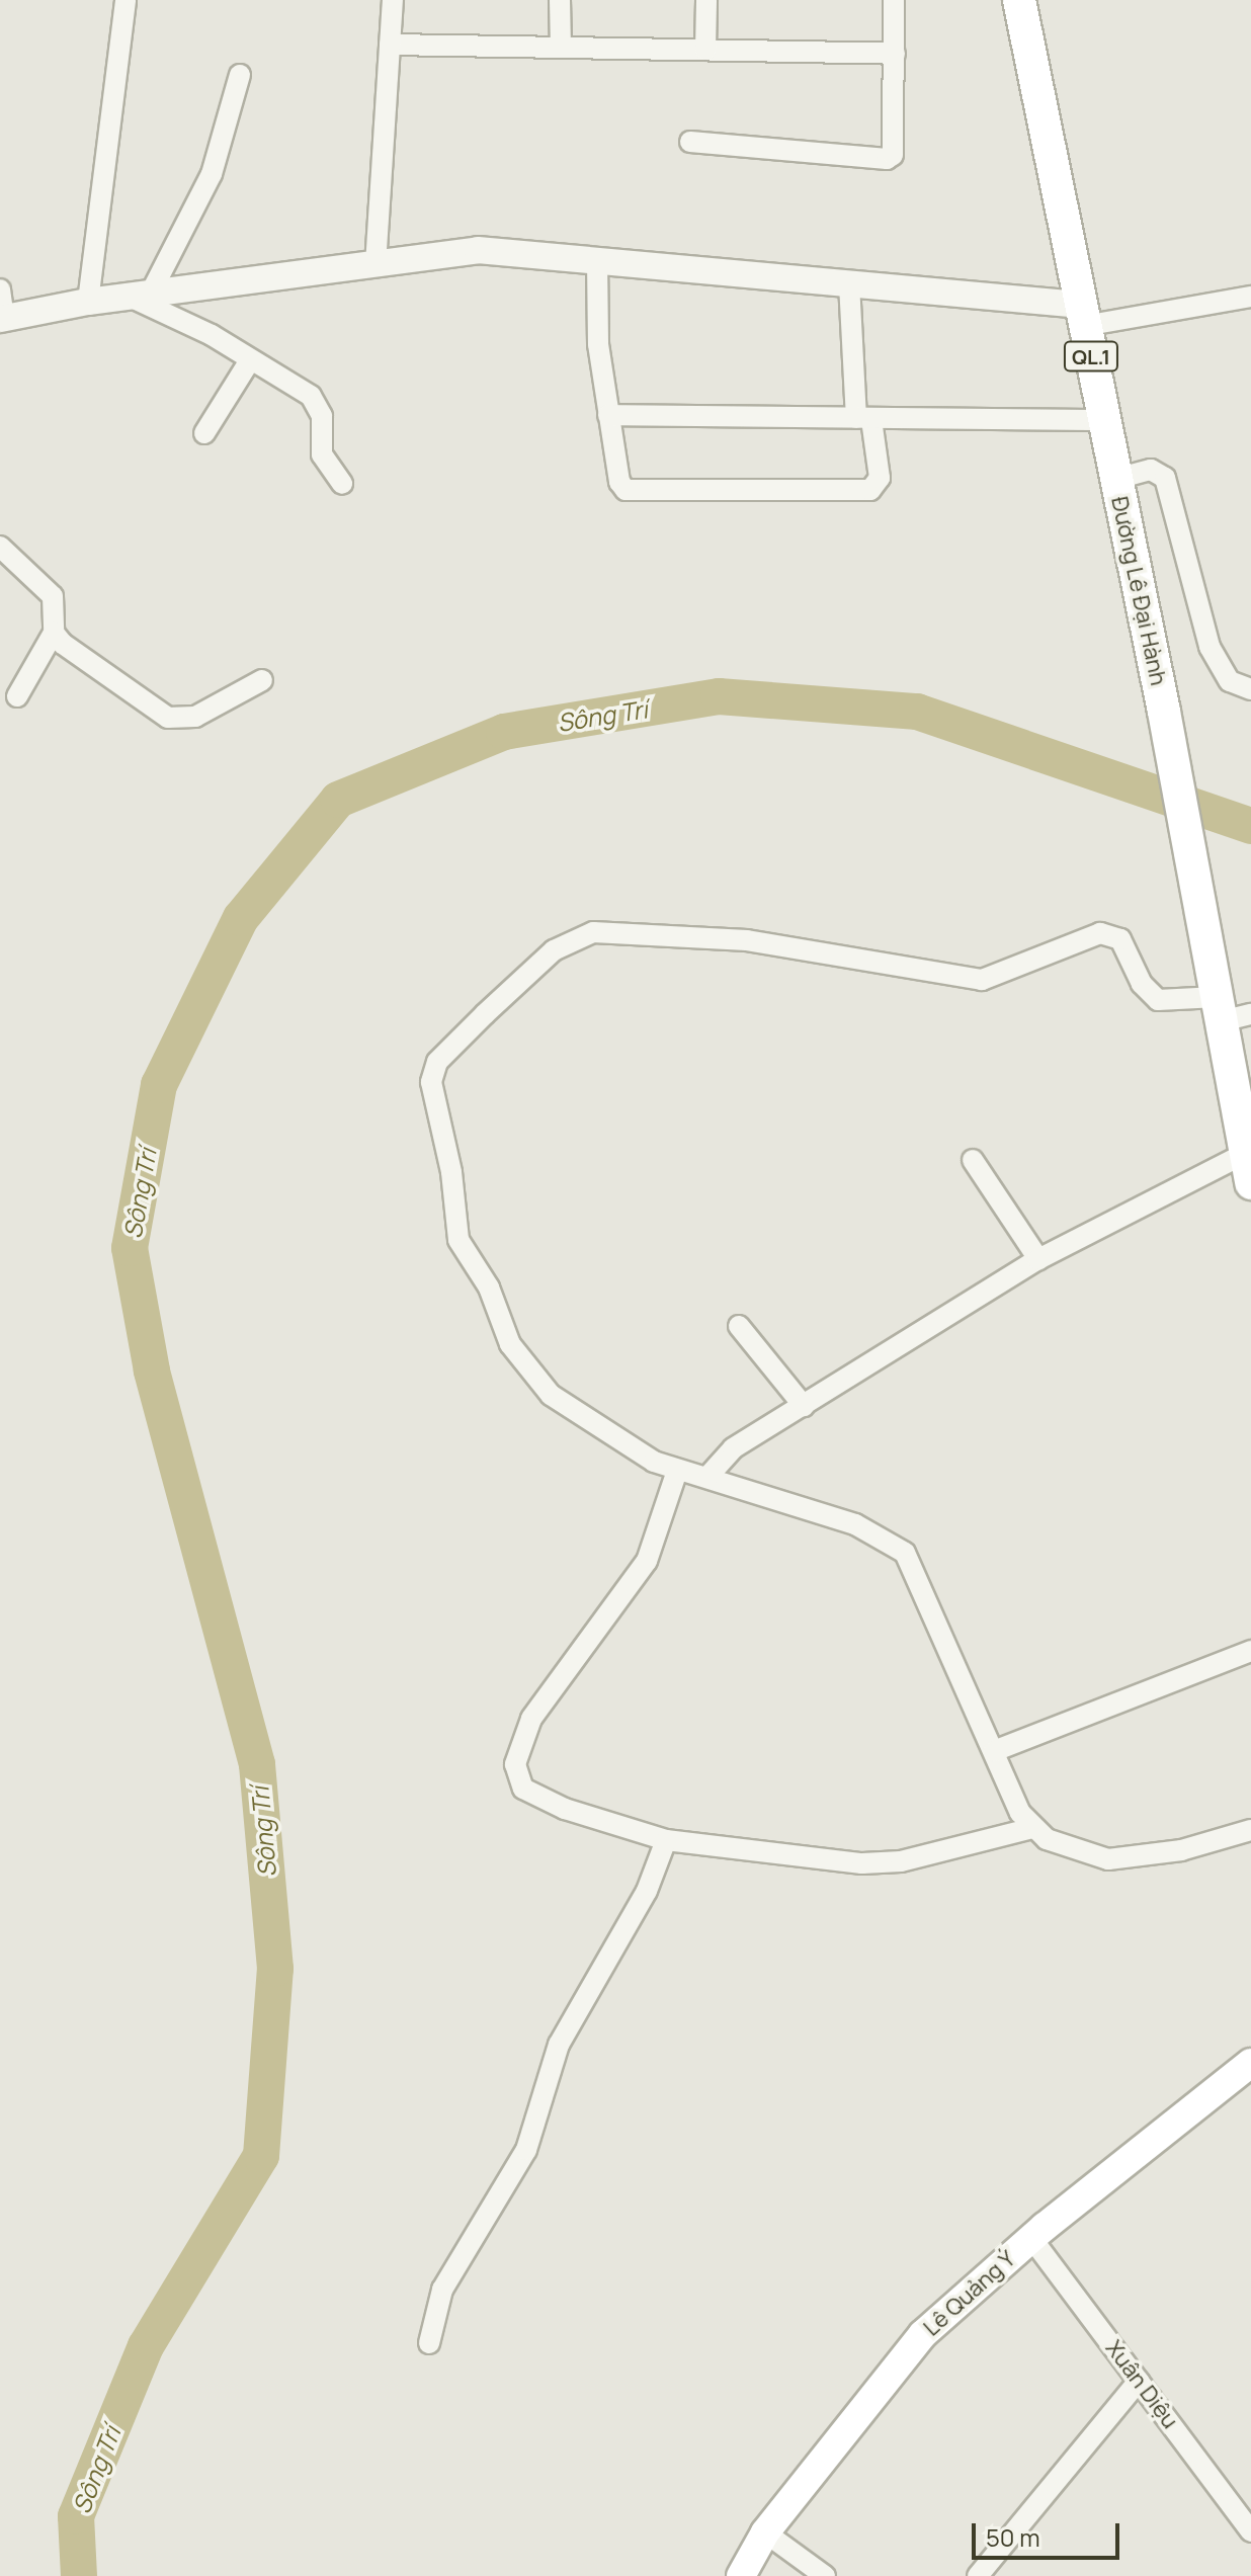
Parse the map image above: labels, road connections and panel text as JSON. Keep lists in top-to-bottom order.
{
  "streets": {
    "main road": ["QL.1", "Đường Lê Đại Hành", "Lê Quảng Ý"],
    "street": ["Xuân Diệu"]
  },
  "crossings": [
    ["Lê Quảng Ý", "Xuân Diệu"]
  ],
  "water": ["Sông Trí"],
  "scale_bar": "50 m"
}
